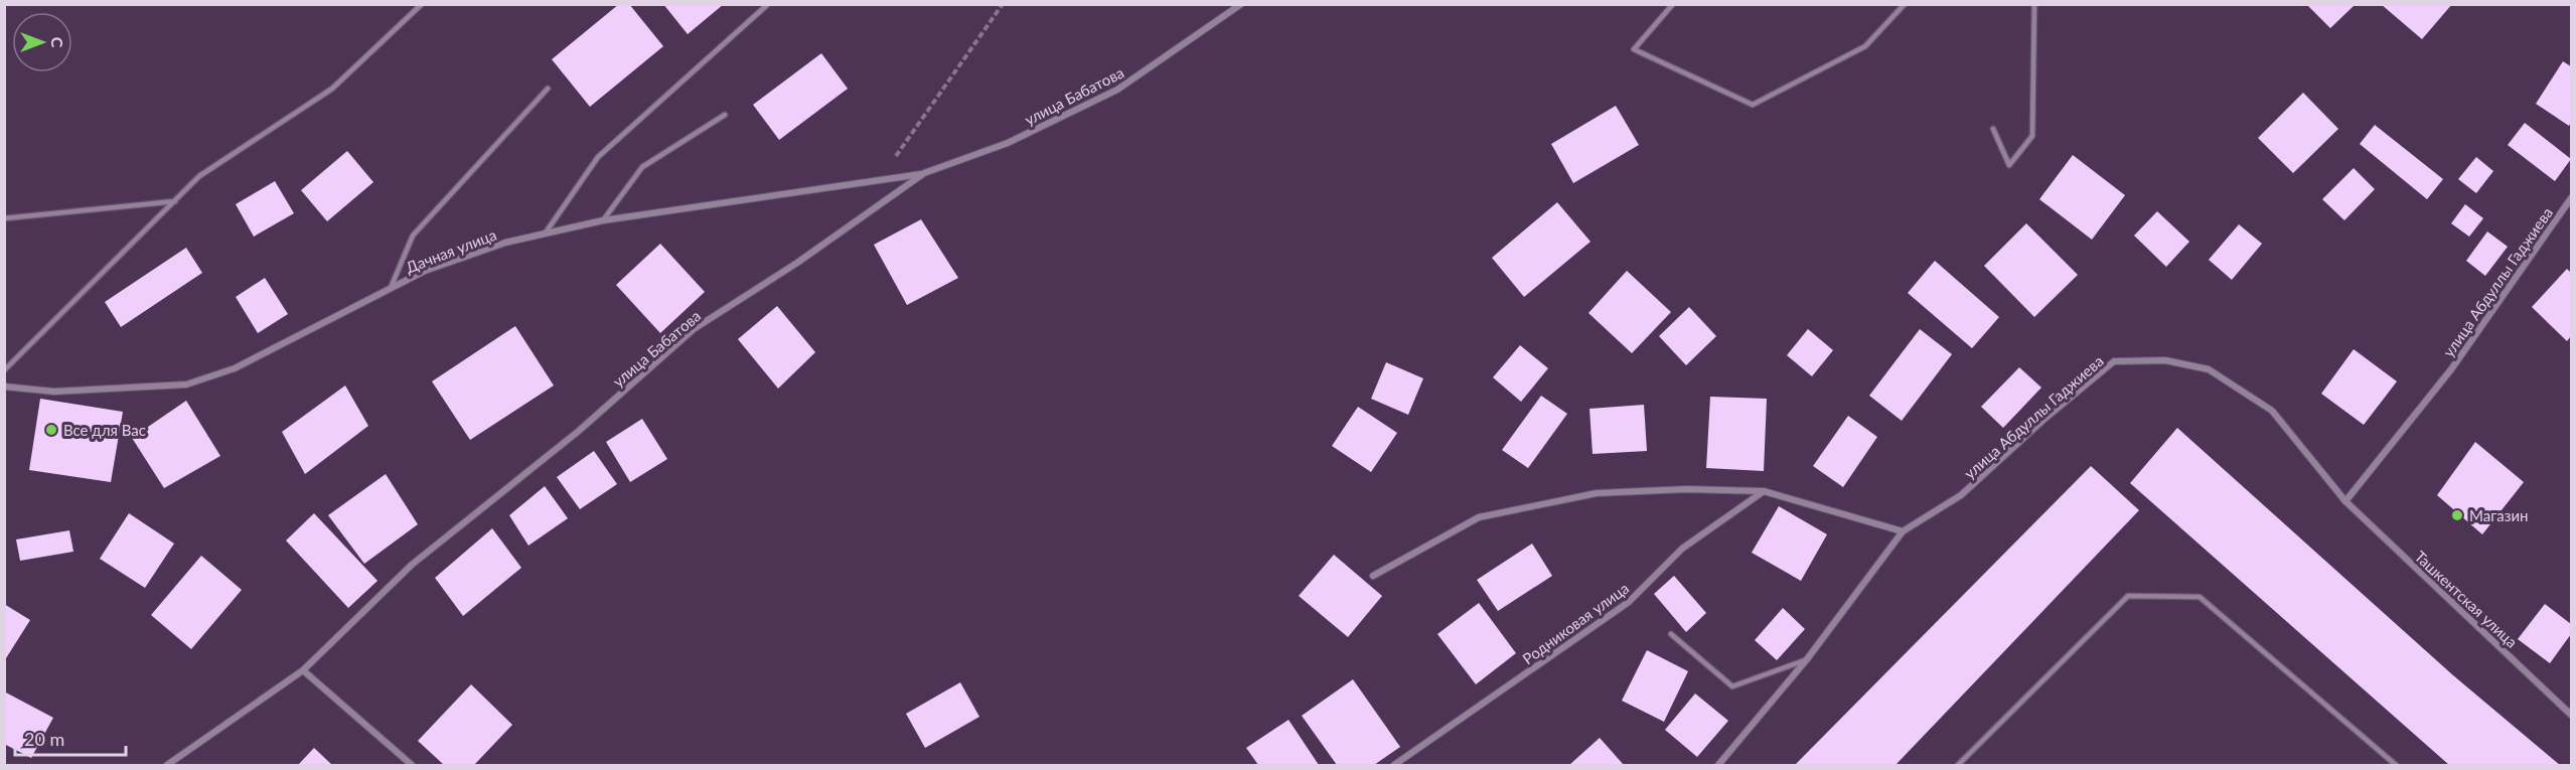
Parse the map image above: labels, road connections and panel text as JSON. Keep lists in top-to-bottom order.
{
  "streets": {
    "street": [
      "улица Бабатова",
      "Дачная улица",
      "улица Абдуллы Гаджиева",
      "Ташкентская улица",
      "Родниковая улица"
    ]
  },
  "crossings": [
    ["улица Бабатова", "Дачная улица"],
    ["улица Абдуллы Гаджиева", "Ташкентская улица"]
  ],
  "places": ["Все для Вас", "Магазин"],
  "scale_bar": "20 m",
  "north": "right"
}
